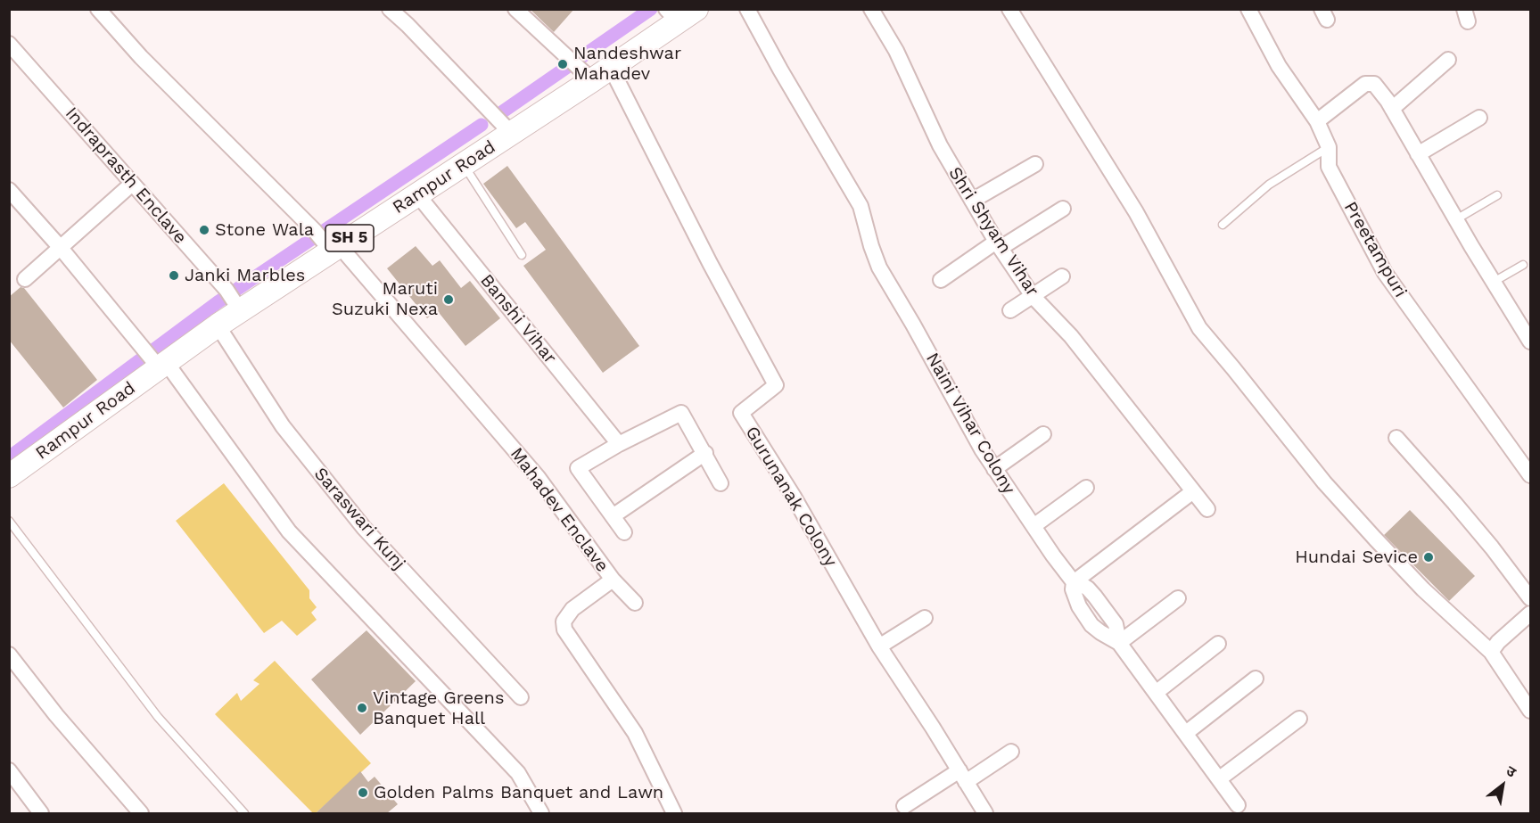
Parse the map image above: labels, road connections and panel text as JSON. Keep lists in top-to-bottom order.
{
  "streets": {
    "main road": ["Rampur Road", "SH 5"],
    "street": [
      "Indraprasth Enclave",
      "Shri Shyam Vihar",
      "Preetampuri",
      "Banshi Vihar",
      "Naini Vihar Colony",
      "Gurunanak Colony",
      "Mahadev Enclave",
      "Saraswari Kunj"
    ]
  },
  "crossings": [
    ["Indraprasth Enclave", "Rampur Road"],
    ["Rampur Road", "Banshi Vihar"],
    ["Rampur Road", "Gurunanak Colony"],
    ["Rampur Road", "Mahadev Enclave"],
    ["Rampur Road", "Saraswari Kunj"]
  ],
  "places": [
    "Nandeshwar Mahadev",
    "Stone Wala",
    "Janki Marbles",
    "Maruti Suzuki Nexa",
    "Hundai Sevice",
    "Vintage Greens Banquet Hall",
    "Golden Palms Banquet and Lawn"
  ],
  "north": "top right"
}
